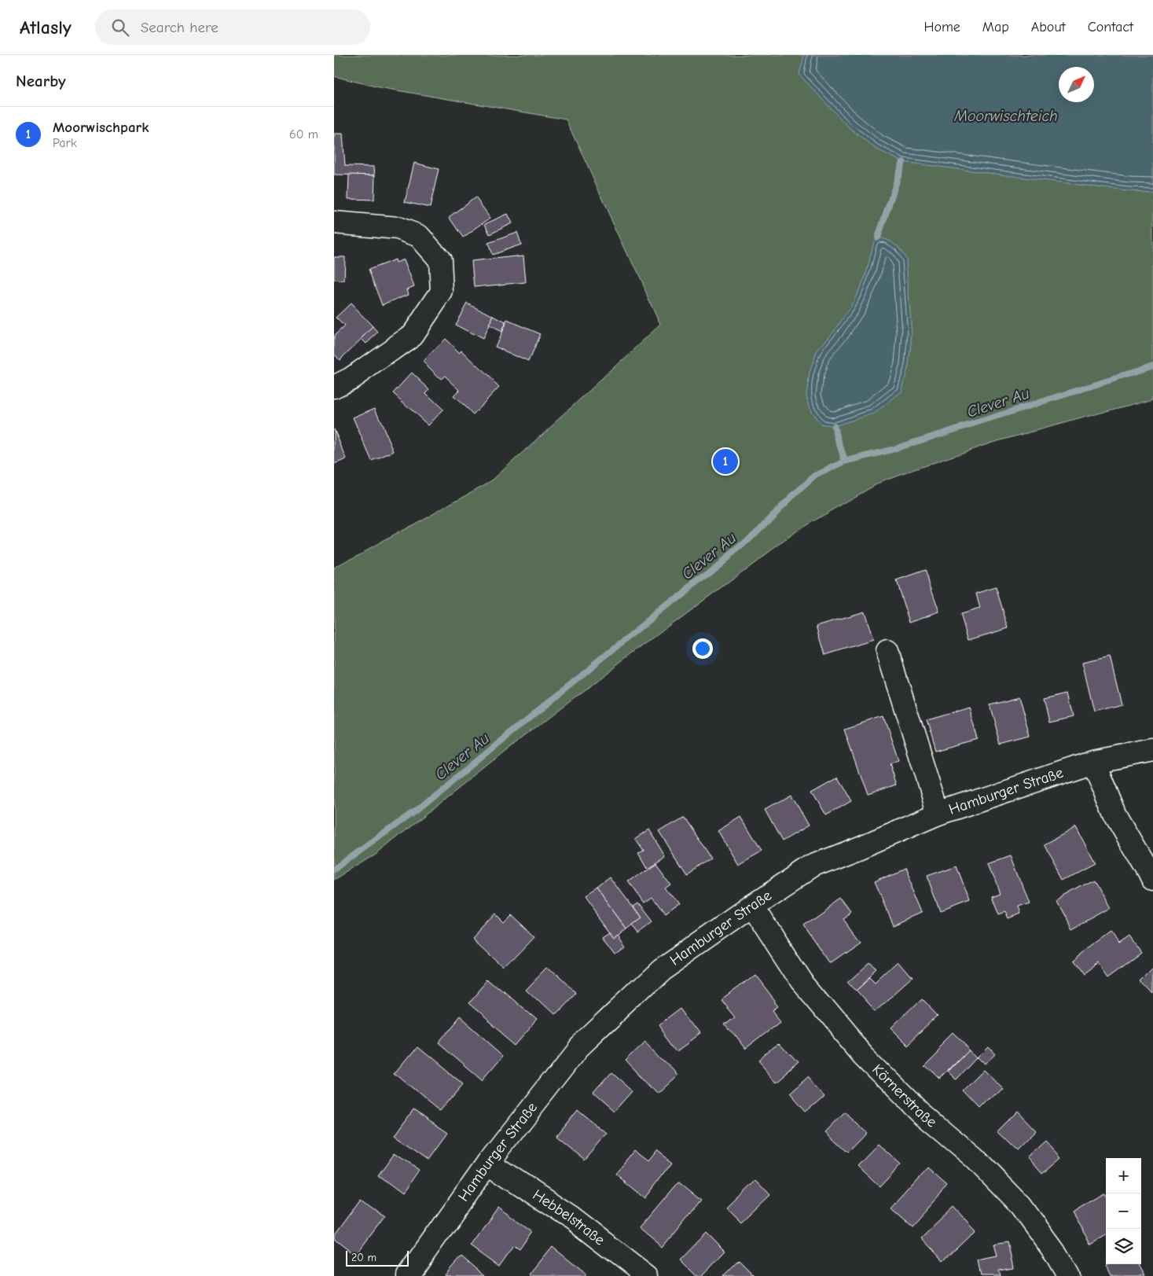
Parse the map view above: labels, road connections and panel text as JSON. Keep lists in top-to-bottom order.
{
  "streets": {
    "street": ["Hamburger Straße", "Körnerstraße", "Hebbelstraße"]
  },
  "crossings": [
    ["Hamburger Straße", "Körnerstraße"],
    ["Hamburger Straße", "Hebbelstraße"]
  ],
  "water": ["Moorwischteich", "Clever Au"],
  "scale_bar": "20 m",
  "north": "top right",
  "page": {
    "header": "Atlasly",
    "search": "Search here",
    "nav": [
      "Home",
      "Map",
      "About",
      "Contact"
    ],
    "heading": "Nearby",
    "list": [
      {
        "mark": "1",
        "name": "Moorwischpark",
        "note": "Park",
        "value": "60 m"
      }
    ],
    "pins": "1",
    "map_buttons": ["+", "−"],
    "scale": "20 m"
  }
}
